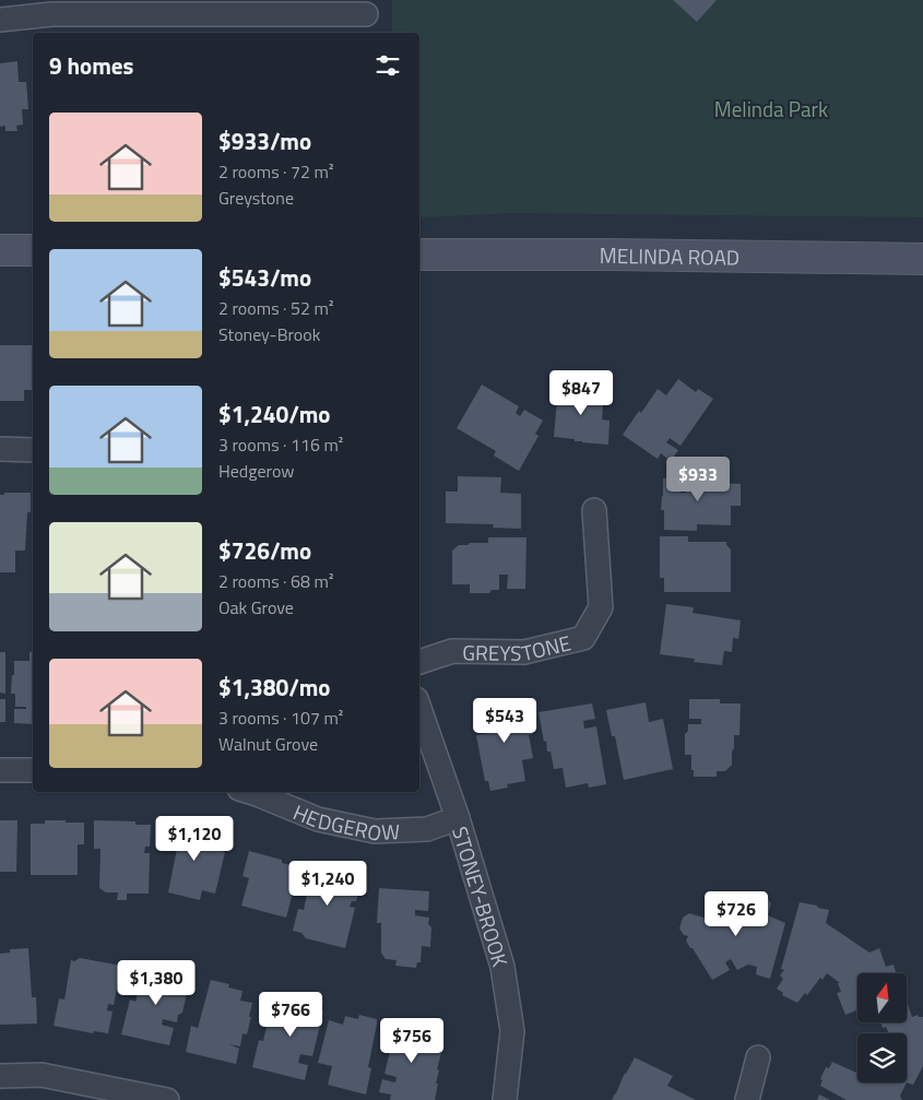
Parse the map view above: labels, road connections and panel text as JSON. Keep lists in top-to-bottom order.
{
  "streets": {
    "main road": ["MELINDA ROAD"],
    "street": ["GREYSTONE", "HEDGEROW", "STONEY-BROOK"]
  },
  "crossings": [
    ["HEDGEROW", "STONEY-BROOK"]
  ],
  "parks": ["Melinda Park"],
  "north": "top",
  "page": {
    "heading": "9 homes",
    "list": [
      {
        "name": "$933/mo",
        "note": "2 rooms · 72 m² · Greystone"
      },
      {
        "name": "$543/mo",
        "note": "2 rooms · 52 m² · Stoney-Brook"
      },
      {
        "name": "$1,240/mo",
        "note": "3 rooms · 116 m² · Hedgerow"
      },
      {
        "name": "$726/mo",
        "note": "2 rooms · 68 m² · Oak Grove"
      },
      {
        "name": "$1,380/mo",
        "note": "3 rooms · 107 m² · Walnut Grove"
      }
    ],
    "price": [
      "$847",
      "$933",
      "$543",
      "$1,120",
      "$1,240",
      "$726",
      "$1,380",
      "$766",
      "$756"
    ]
  }
}
